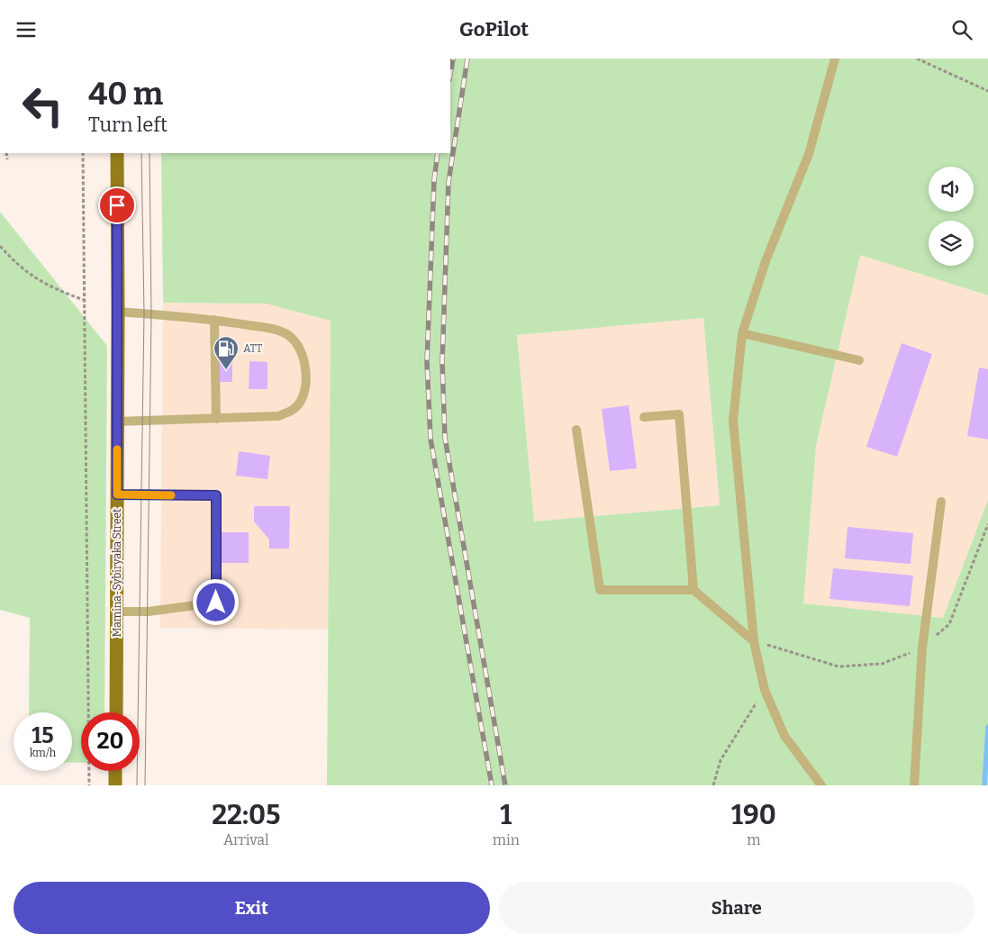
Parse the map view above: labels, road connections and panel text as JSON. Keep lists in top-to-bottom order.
{
  "streets": {
    "main road": ["Mamina-Sybiryaka Street"]
  },
  "places": {
    "fuel station": ["ATT"]
  },
  "page": {
    "header": "GoPilot",
    "turn": ["40 m", "Turn left"],
    "speed": "15 km/h",
    "limit": "20",
    "eta": [
      "22:05",
      "Arrival",
      "1",
      "min",
      "190",
      "m"
    ],
    "buttons": ["Exit", "Share"]
  }
}
